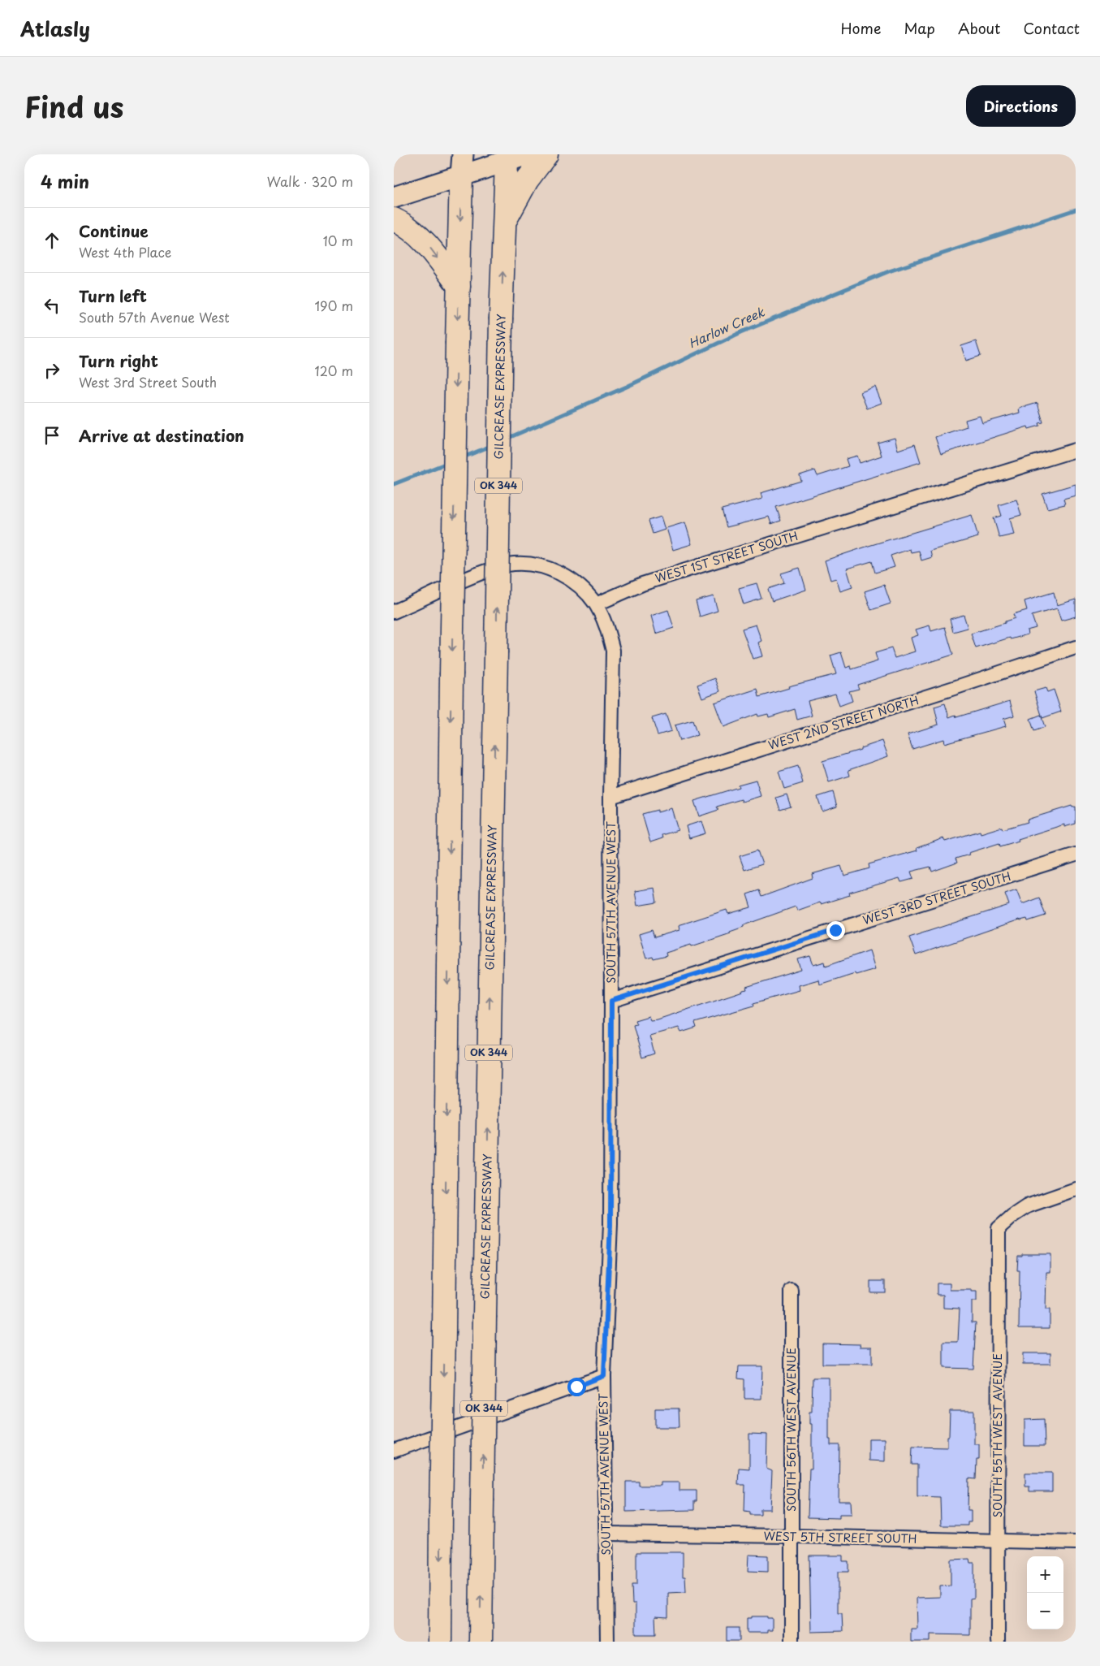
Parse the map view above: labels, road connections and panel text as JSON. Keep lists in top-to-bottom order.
{
  "streets": {
    "highway": ["GILCREASE EXPRESSWAY", "OK 344"],
    "street": [
      "WEST 1ST STREET SOUTH",
      "WEST 2ND STREET NORTH",
      "WEST 3RD STREET SOUTH",
      "SOUTH 57TH AVENUE WEST",
      "SOUTH 56TH WEST AVENUE",
      "SOUTH 55TH WEST AVENUE",
      "WEST 5TH STREET SOUTH"
    ]
  },
  "crossings": [
    ["WEST 1ST STREET SOUTH", "SOUTH 57TH AVENUE WEST"],
    ["WEST 2ND STREET NORTH", "SOUTH 57TH AVENUE WEST"],
    ["WEST 3RD STREET SOUTH", "SOUTH 57TH AVENUE WEST"],
    ["SOUTH 57TH AVENUE WEST", "WEST 5TH STREET SOUTH"],
    ["SOUTH 56TH WEST AVENUE", "WEST 5TH STREET SOUTH"],
    ["SOUTH 55TH WEST AVENUE", "WEST 5TH STREET SOUTH"]
  ],
  "water": ["Harlow Creek"],
  "page": {
    "header": "Atlasly",
    "nav": [
      "Home",
      "Map",
      "About",
      "Contact"
    ],
    "title": "Find us",
    "buttons": "Directions",
    "heading": ["4 min", "Walk · 320 m"],
    "list": [
      ["Continue", "West 4th Place", "10 m"],
      ["Turn left", "South 57th Avenue West", "190 m"],
      ["Turn right", "West 3rd Street South", "120 m"],
      "Arrive at destination"
    ],
    "map_buttons": ["+", "−"]
  }
}
